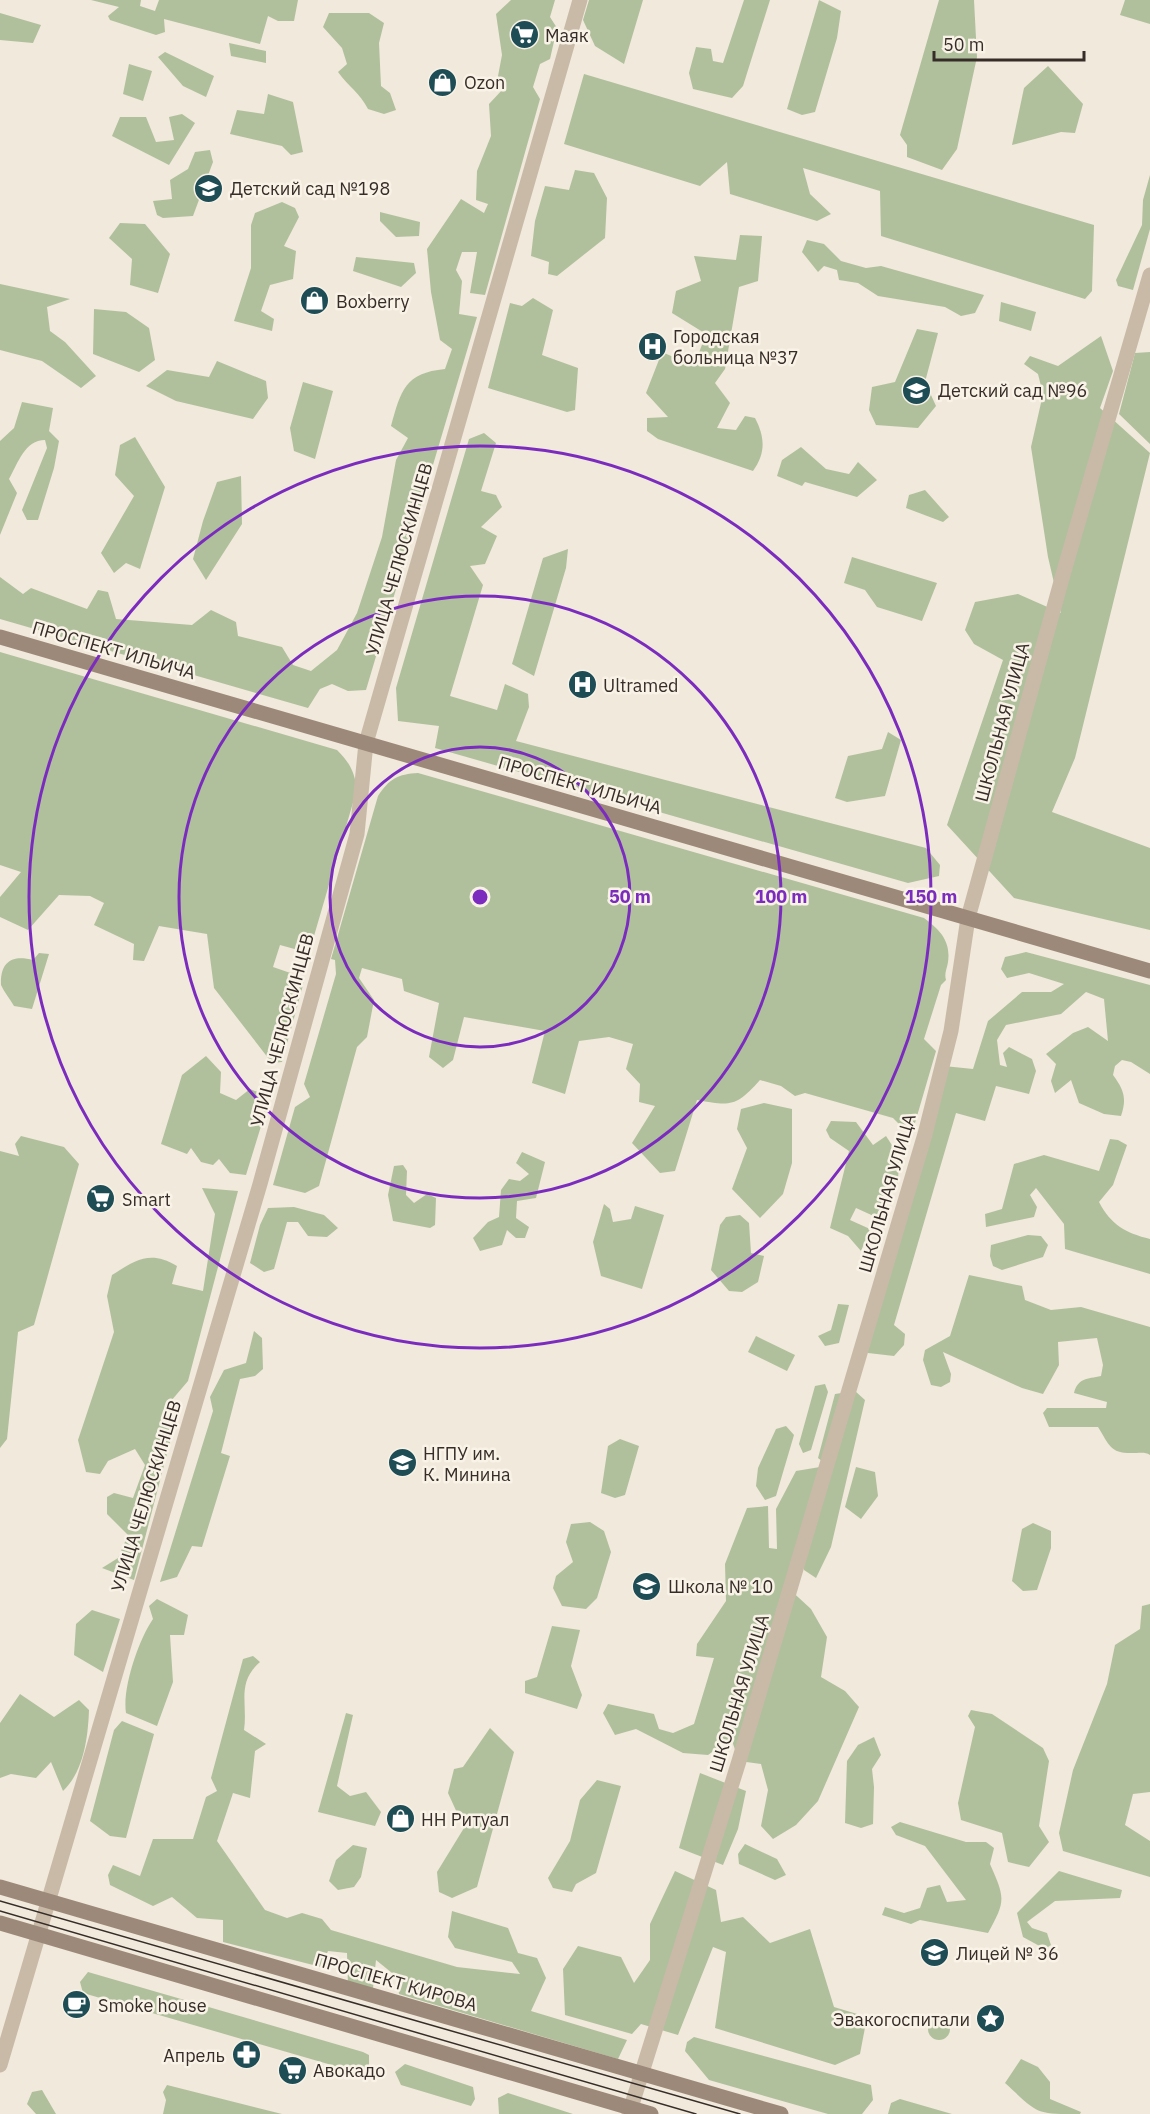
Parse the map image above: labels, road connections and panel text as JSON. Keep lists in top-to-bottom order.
{
  "streets": {
    "street": [
      "УЛИЦА ЧЕЛЮСКИНЦЕВ",
      "ПРОСПЕКТ ИЛЬИЧА",
      "ШКОЛЬНАЯ УЛИЦА",
      "ПРОСПЕКТ КИРОВА"
    ]
  },
  "crossings": [
    ["УЛИЦА ЧЕЛЮСКИНЦЕВ", "ПРОСПЕКТ ИЛЬИЧА"],
    ["УЛИЦА ЧЕЛЮСКИНЦЕВ", "ПРОСПЕКТ КИРОВА"],
    ["ПРОСПЕКТ ИЛЬИЧА", "ШКОЛЬНАЯ УЛИЦА"],
    ["ШКОЛЬНАЯ УЛИЦА", "ПРОСПЕКТ КИРОВА"]
  ],
  "places": {
    "supermarket": ["Маяк", "Smart", "Авокадо"],
    "shop": ["Ozon", "Boxberry", "НН Ритуал"],
    "school or university": [
      "Детский сад №198",
      "Детский сад №96",
      "НГПУ им. К. Минина",
      "Школа № 10",
      "Лицей № 36"
    ],
    "hospital": ["Городская больница №37", "Ultramed"],
    "cafe": ["Smoke house"],
    "place": ["Эвакогоспитали"],
    "pharmacy": ["Апрель"]
  },
  "scale_bar": "50 m",
  "rings": ["50 m", "100 m", "150 m"]
}
